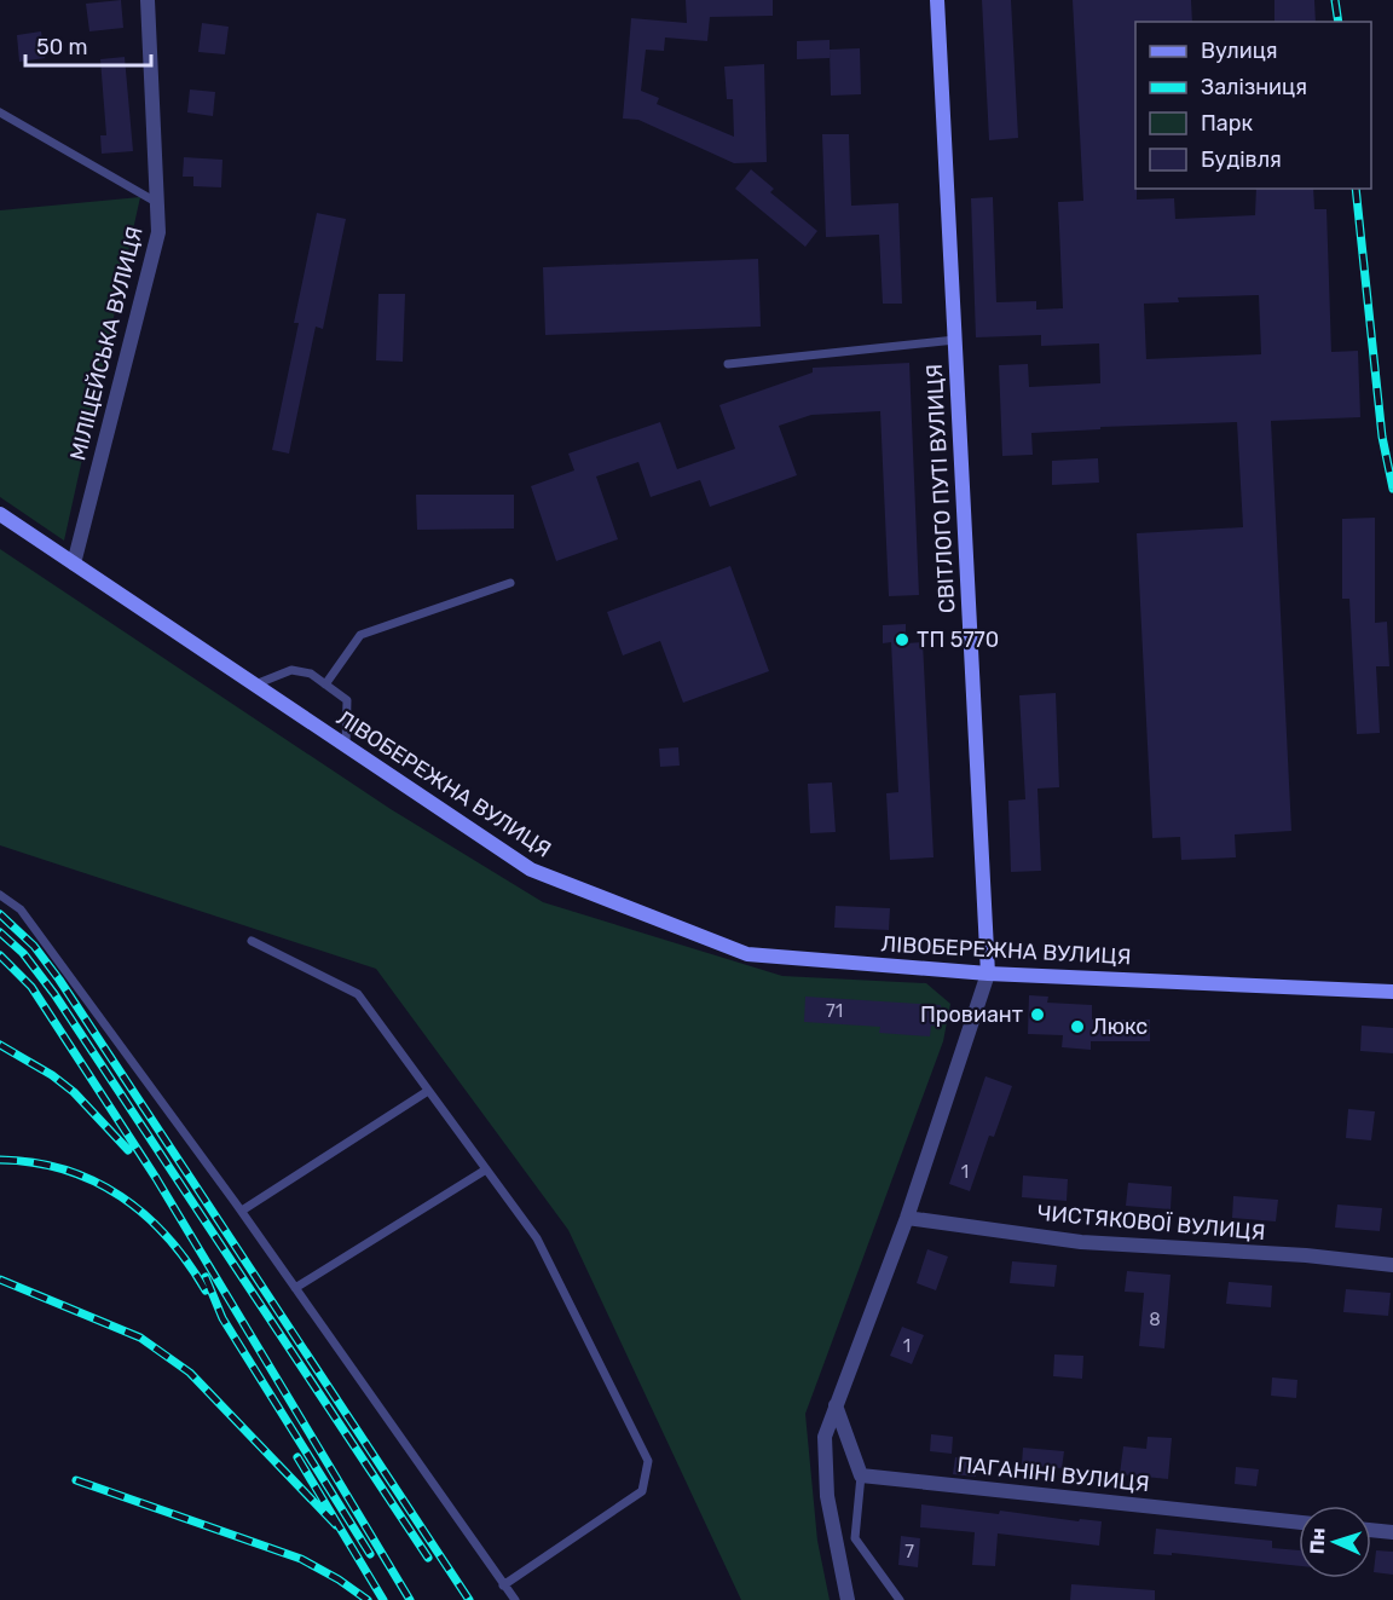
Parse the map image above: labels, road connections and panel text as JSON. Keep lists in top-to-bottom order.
{
  "streets": {
    "main road": ["СВІТЛОГО ПУТІ ВУЛИЦЯ", "ЛІВОБЕРЕЖНА ВУЛИЦЯ"],
    "street": ["МІЛІЦЕЙСЬКА ВУЛИЦЯ", "ЧИСТЯКОВОЇ ВУЛИЦЯ", "ПАГАНІНІ ВУЛИЦЯ"]
  },
  "crossings": [
    ["МІЛІЦЕЙСЬКА ВУЛИЦЯ", "ЛІВОБЕРЕЖНА ВУЛИЦЯ"],
    ["СВІТЛОГО ПУТІ ВУЛИЦЯ", "ЛІВОБЕРЕЖНА ВУЛИЦЯ"]
  ],
  "places": ["ТП 5770", "Провиант", "Люкс"],
  "house_numbers": [
    "71",
    "1",
    "8",
    "1",
    "7"
  ],
  "legend": [
    "Вулиця",
    "Залізниця",
    "Парк",
    "Будівля"
  ],
  "scale_bar": "50 m",
  "north": "left"
}
